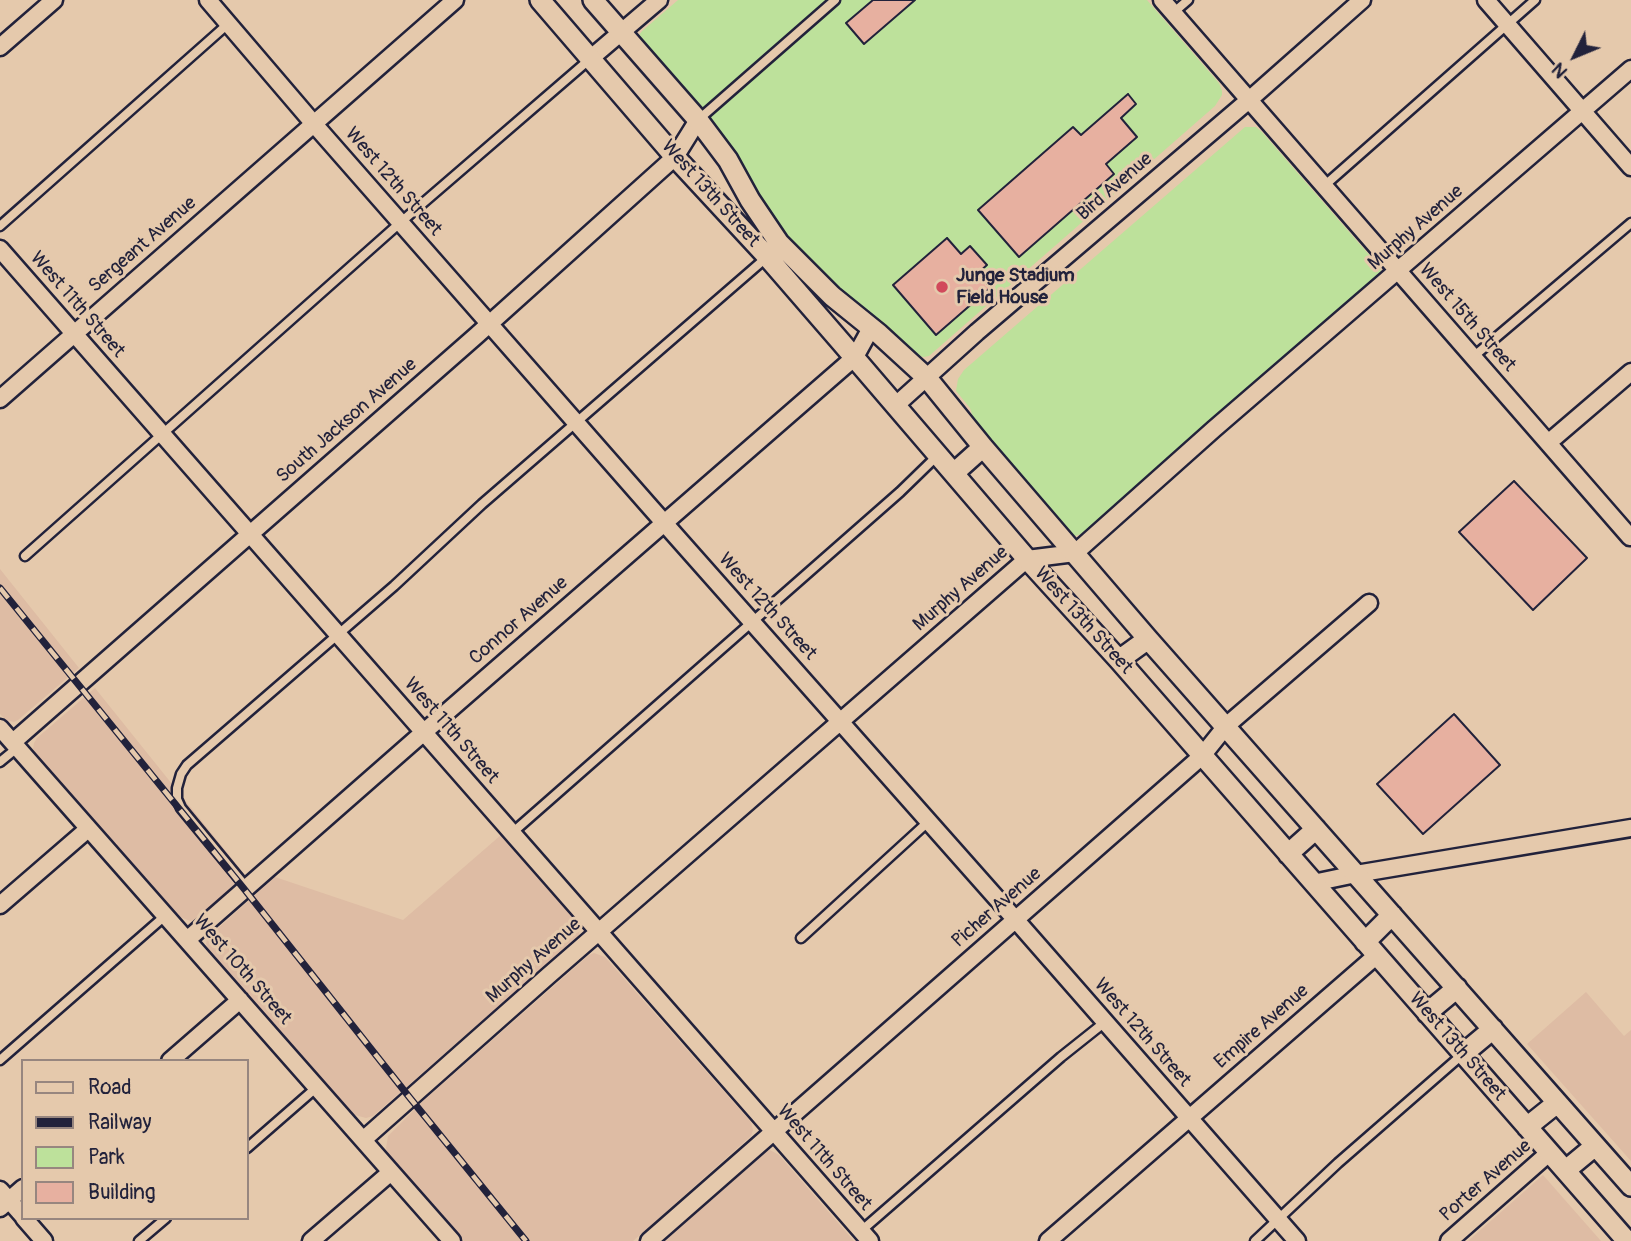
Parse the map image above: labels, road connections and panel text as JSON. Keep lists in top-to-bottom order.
{
  "streets": {
    "street": [
      "West 12th Street",
      "Bird Avenue",
      "West 13th Street",
      "Murphy Avenue",
      "Sergeant Avenue",
      "West 11th Street",
      "West 15th Street",
      "South Jackson Avenue",
      "Connor Avenue",
      "Picher Avenue",
      "West 10th Street",
      "Empire Avenue",
      "Porter Avenue"
    ]
  },
  "crossings": [
    ["West 12th Street", "Murphy Avenue"],
    ["West 12th Street", "Sergeant Avenue"],
    ["West 12th Street", "South Jackson Avenue"],
    ["West 12th Street", "Connor Avenue"],
    ["West 12th Street", "Picher Avenue"],
    ["West 12th Street", "Empire Avenue"],
    ["Bird Avenue", "West 13th Street"],
    ["Bird Avenue", "West 15th Street"],
    ["West 13th Street", "Murphy Avenue"],
    ["West 13th Street", "South Jackson Avenue"],
    ["West 13th Street", "Connor Avenue"],
    ["West 13th Street", "Picher Avenue"],
    ["West 13th Street", "Empire Avenue"],
    ["West 13th Street", "Porter Avenue"],
    ["Murphy Avenue", "West 11th Street"],
    ["Murphy Avenue", "West 15th Street"],
    ["Murphy Avenue", "West 10th Street"],
    ["Sergeant Avenue", "West 11th Street"],
    ["West 11th Street", "South Jackson Avenue"],
    ["West 11th Street", "Connor Avenue"],
    ["West 11th Street", "Picher Avenue"],
    ["South Jackson Avenue", "West 10th Street"],
    ["Connor Avenue", "West 10th Street"]
  ],
  "places": ["Junge Stadium Field House"],
  "legend": [
    "Road",
    "Railway",
    "Park",
    "Building"
  ],
  "north": "bottom left"
}
